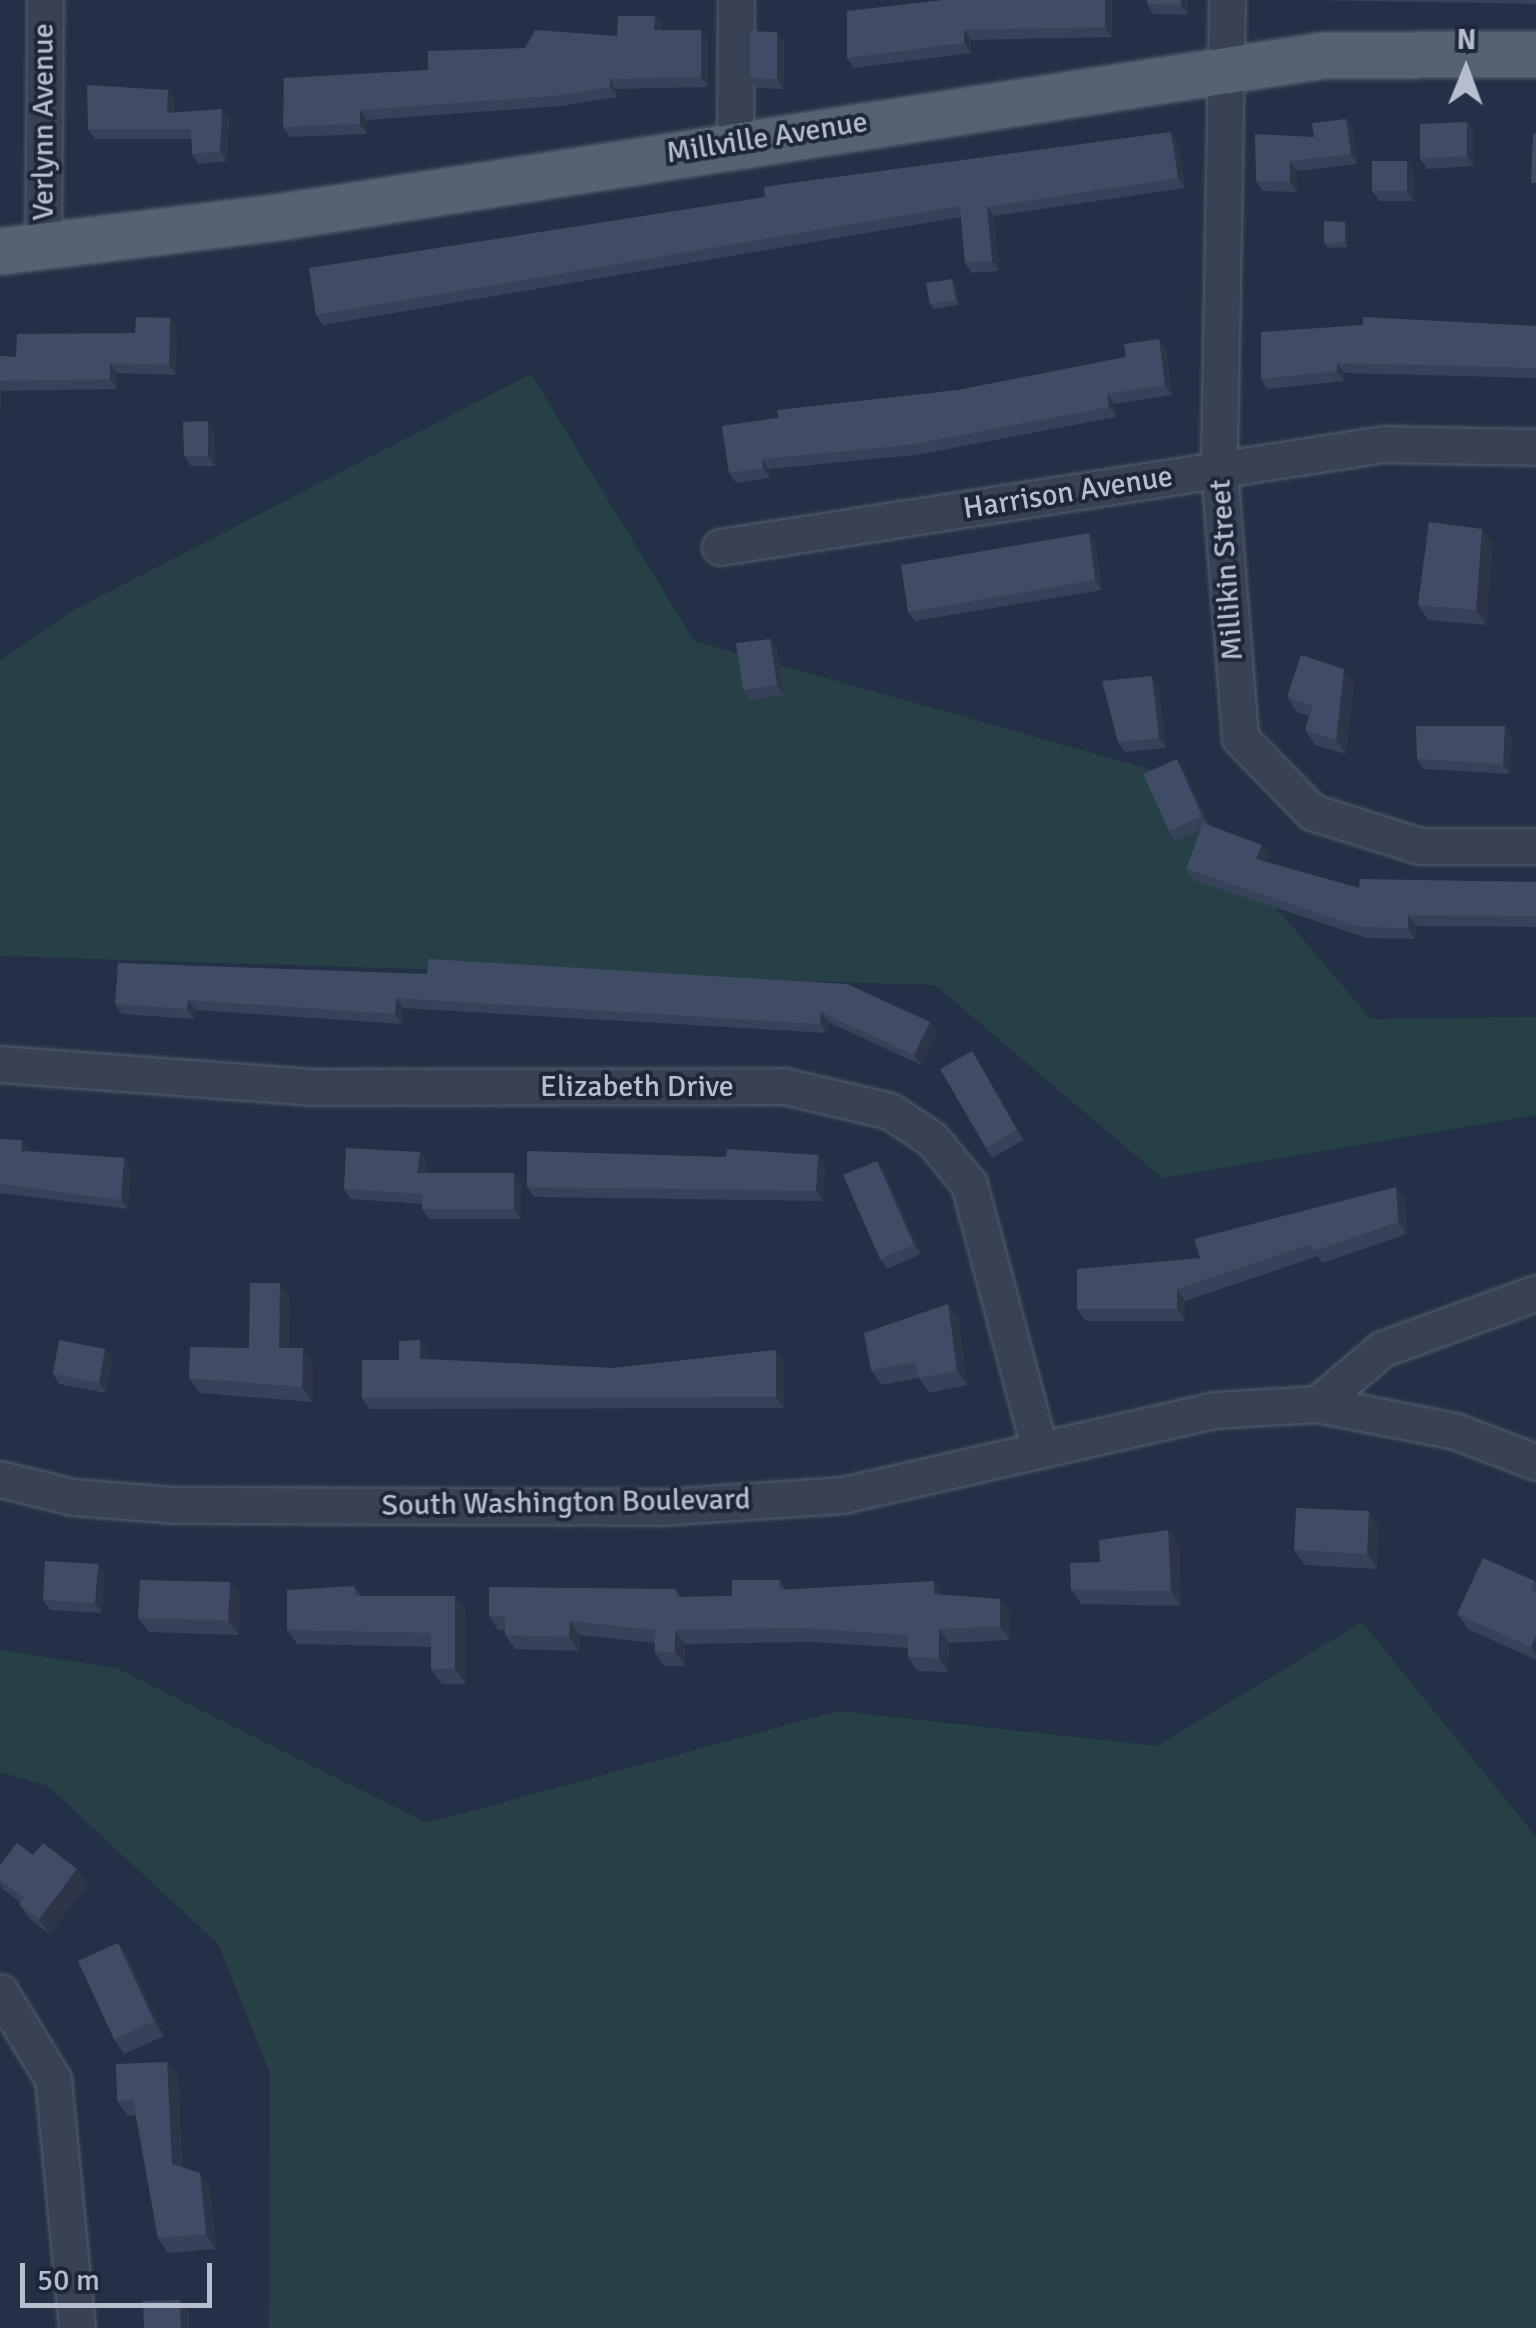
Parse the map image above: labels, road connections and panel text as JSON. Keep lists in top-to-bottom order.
{
  "streets": {
    "main road": ["Millville Avenue"],
    "street": [
      "Verlynn Avenue",
      "Harrison Avenue",
      "Millikin Street",
      "Elizabeth Drive",
      "South Washington Boulevard"
    ]
  },
  "crossings": [
    ["Verlynn Avenue", "Millville Avenue"],
    ["Millville Avenue", "Millikin Street"],
    ["Harrison Avenue", "Millikin Street"],
    ["Elizabeth Drive", "South Washington Boulevard"]
  ],
  "scale_bar": "50 m",
  "north": "top"
}
